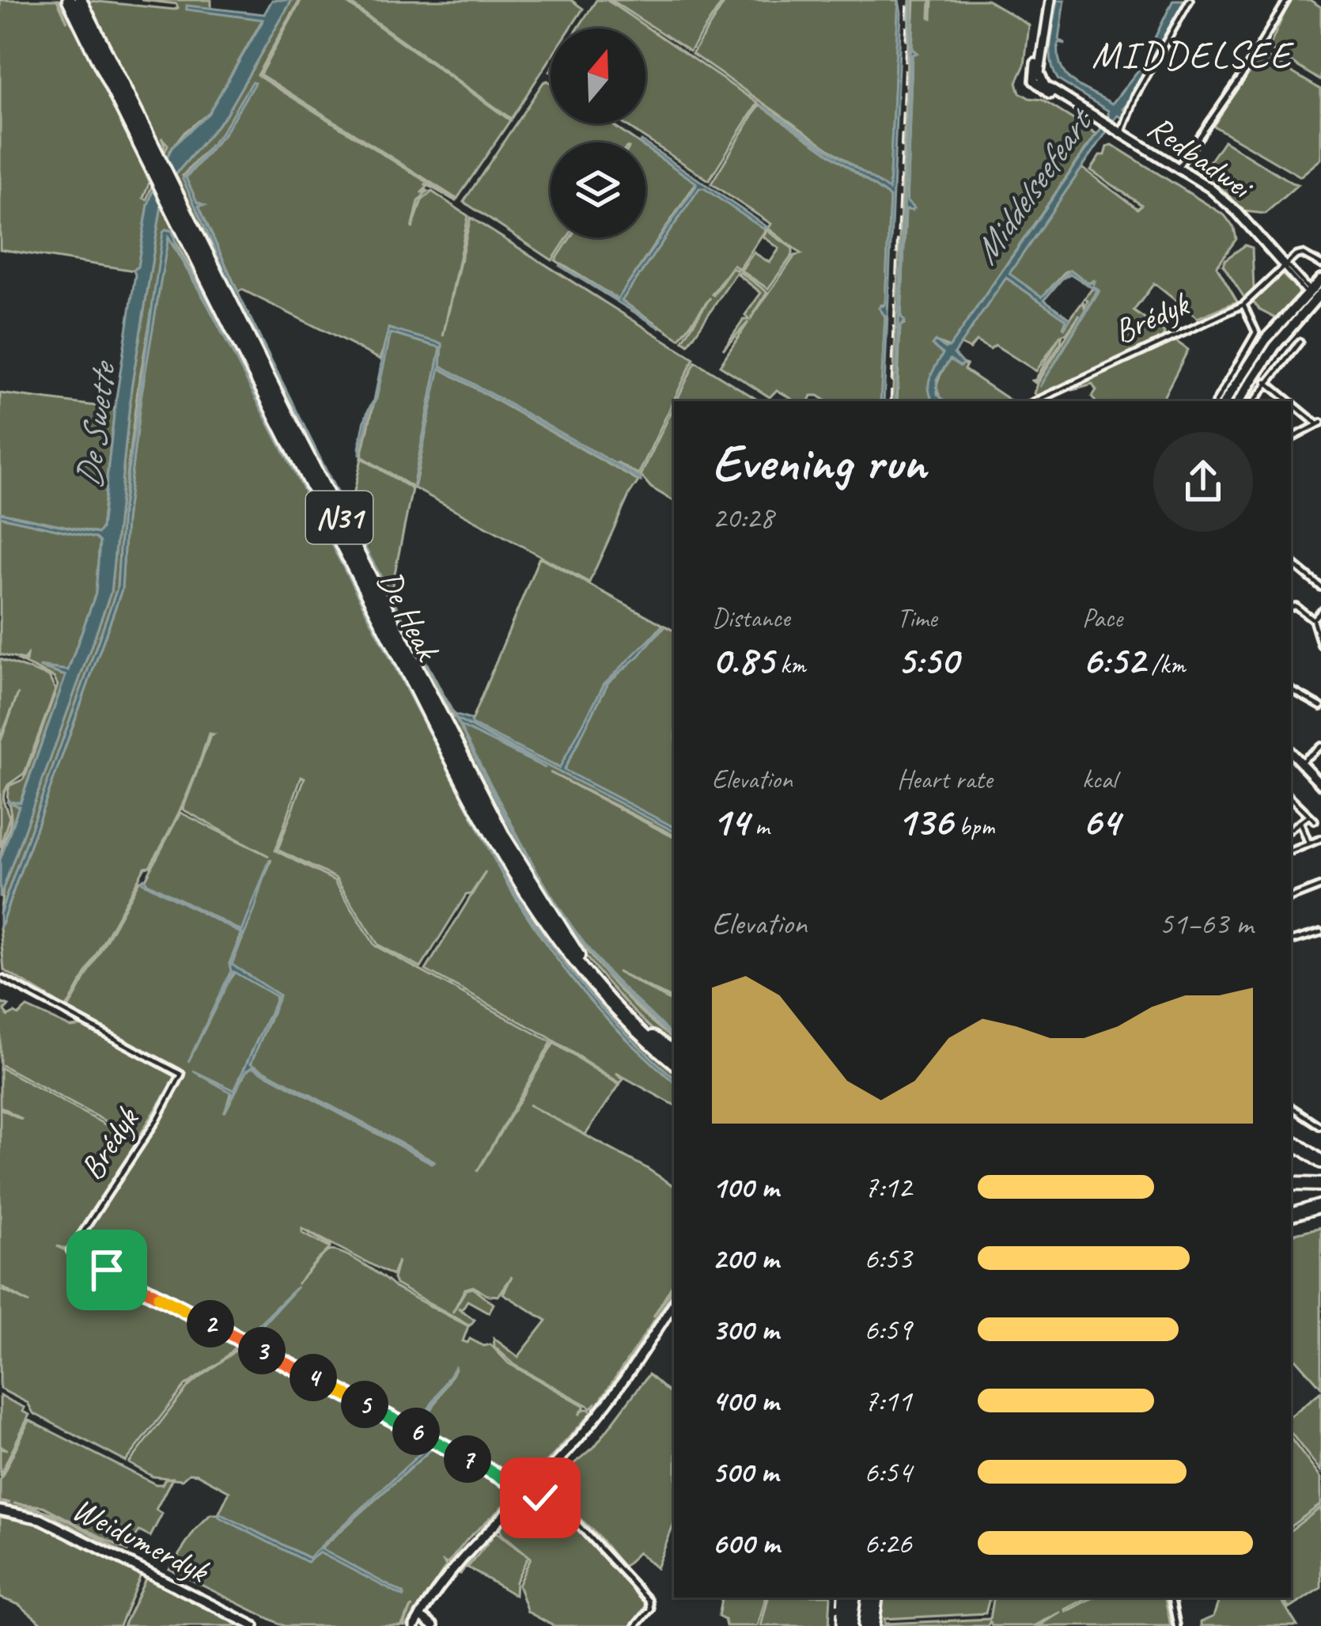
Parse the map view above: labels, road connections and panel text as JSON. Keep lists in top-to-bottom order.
{
  "streets": {
    "highway": ["N31", "De Heak"],
    "street": ["Redbadwei", "Brédyk", "Weidumerdyk"]
  },
  "crossings": [
    ["Redbadwei", "Brédyk"]
  ],
  "districts": ["MIDDELSEE"],
  "water": ["Middelseefeart", "De Swette"],
  "north": "top",
  "page": {
    "heading": ["Evening run", "20:28"],
    "stats": [
      ["Distance", "0.85 km"],
      ["Time", "5:50"],
      ["Pace", "6:52 /km"],
      ["Elevation", "14 m"],
      ["Heart rate", "136 bpm"],
      ["kcal", "64"]
    ],
    "chart": ["Elevation", "51–63 m"],
    "list": [
      {
        "name": "100 m",
        "note": "7:12"
      },
      {
        "name": "200 m",
        "note": "6:53"
      },
      {
        "name": "300 m",
        "note": "6:59"
      },
      {
        "name": "400 m",
        "note": "7:11"
      },
      {
        "name": "500 m",
        "note": "6:54"
      },
      {
        "name": "600 m",
        "note": "6:26"
      }
    ],
    "pins": [
      "2",
      "3",
      "4",
      "5",
      "6",
      "7"
    ]
  }
}
